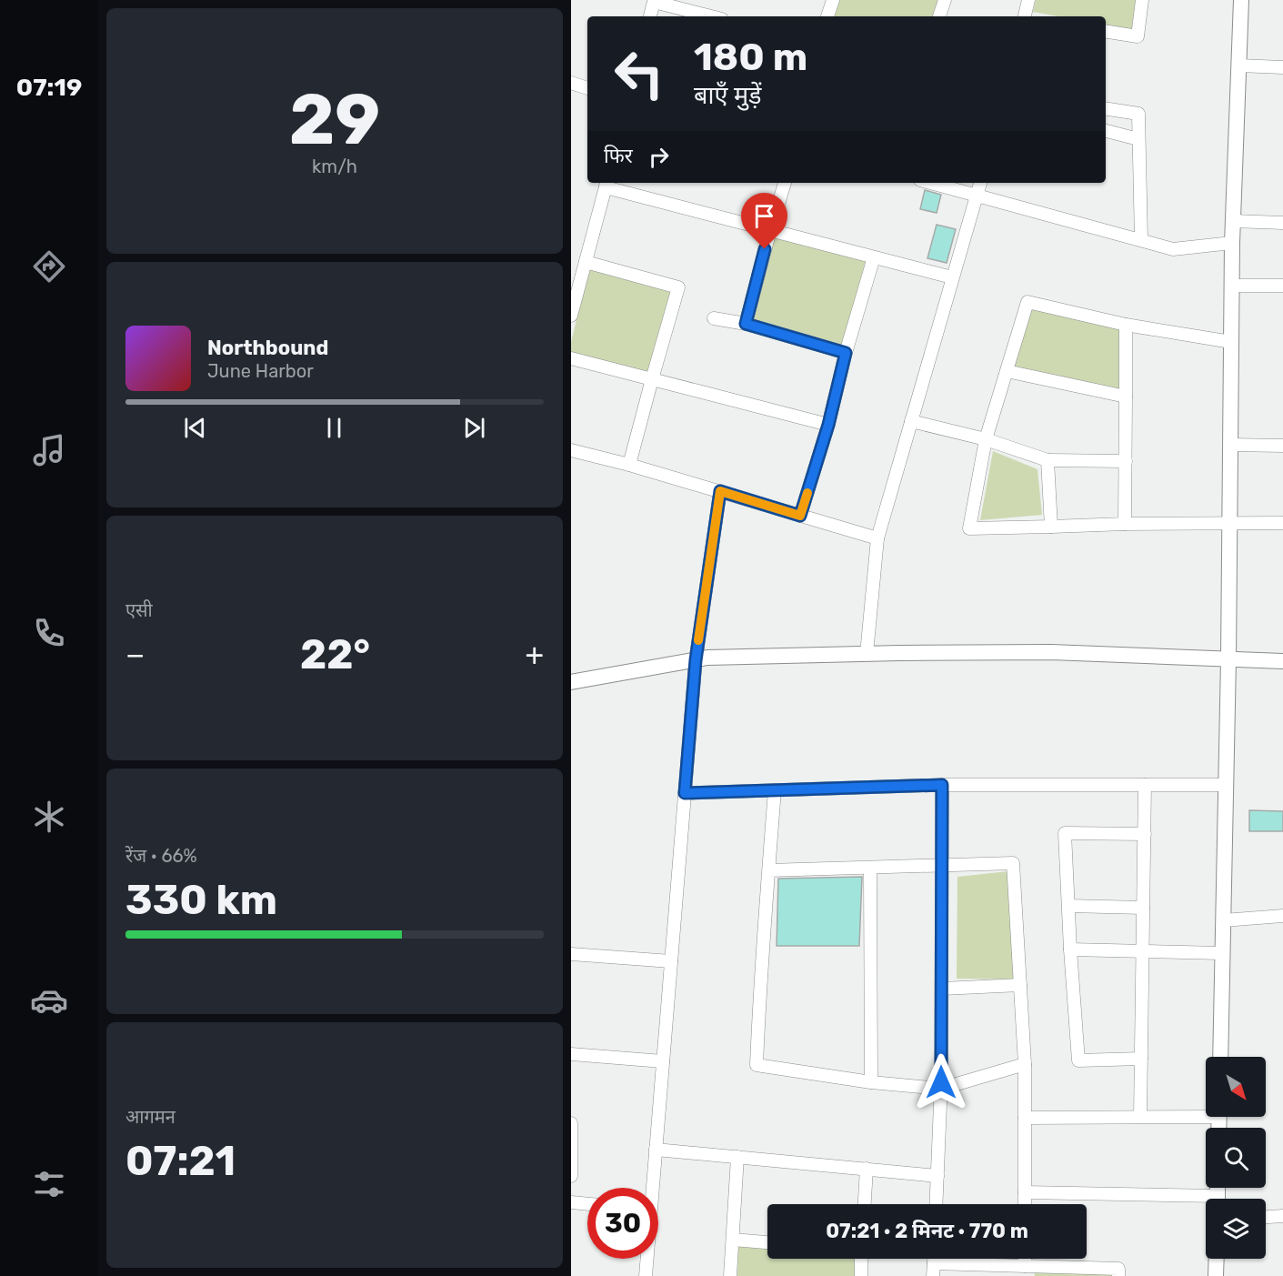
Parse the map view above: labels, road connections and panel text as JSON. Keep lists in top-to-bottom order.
{
  "north": "bottom right",
  "page": {
    "tabs": "07:19",
    "tile": [
      ["29", "km/h"],
      "एसी",
      ["रेंज · 66%", "330 km"],
      ["आगमन", "07:21"]
    ],
    "turn": ["180 m", "बाएँ मुड़ें"],
    "then": "फिर",
    "song": ["Northbound", "June Harbor"],
    "heat": ["−", "22°", "+"],
    "limit": "30",
    "trip": "07:21 · 2 मिनट · 770 m"
  }
}
